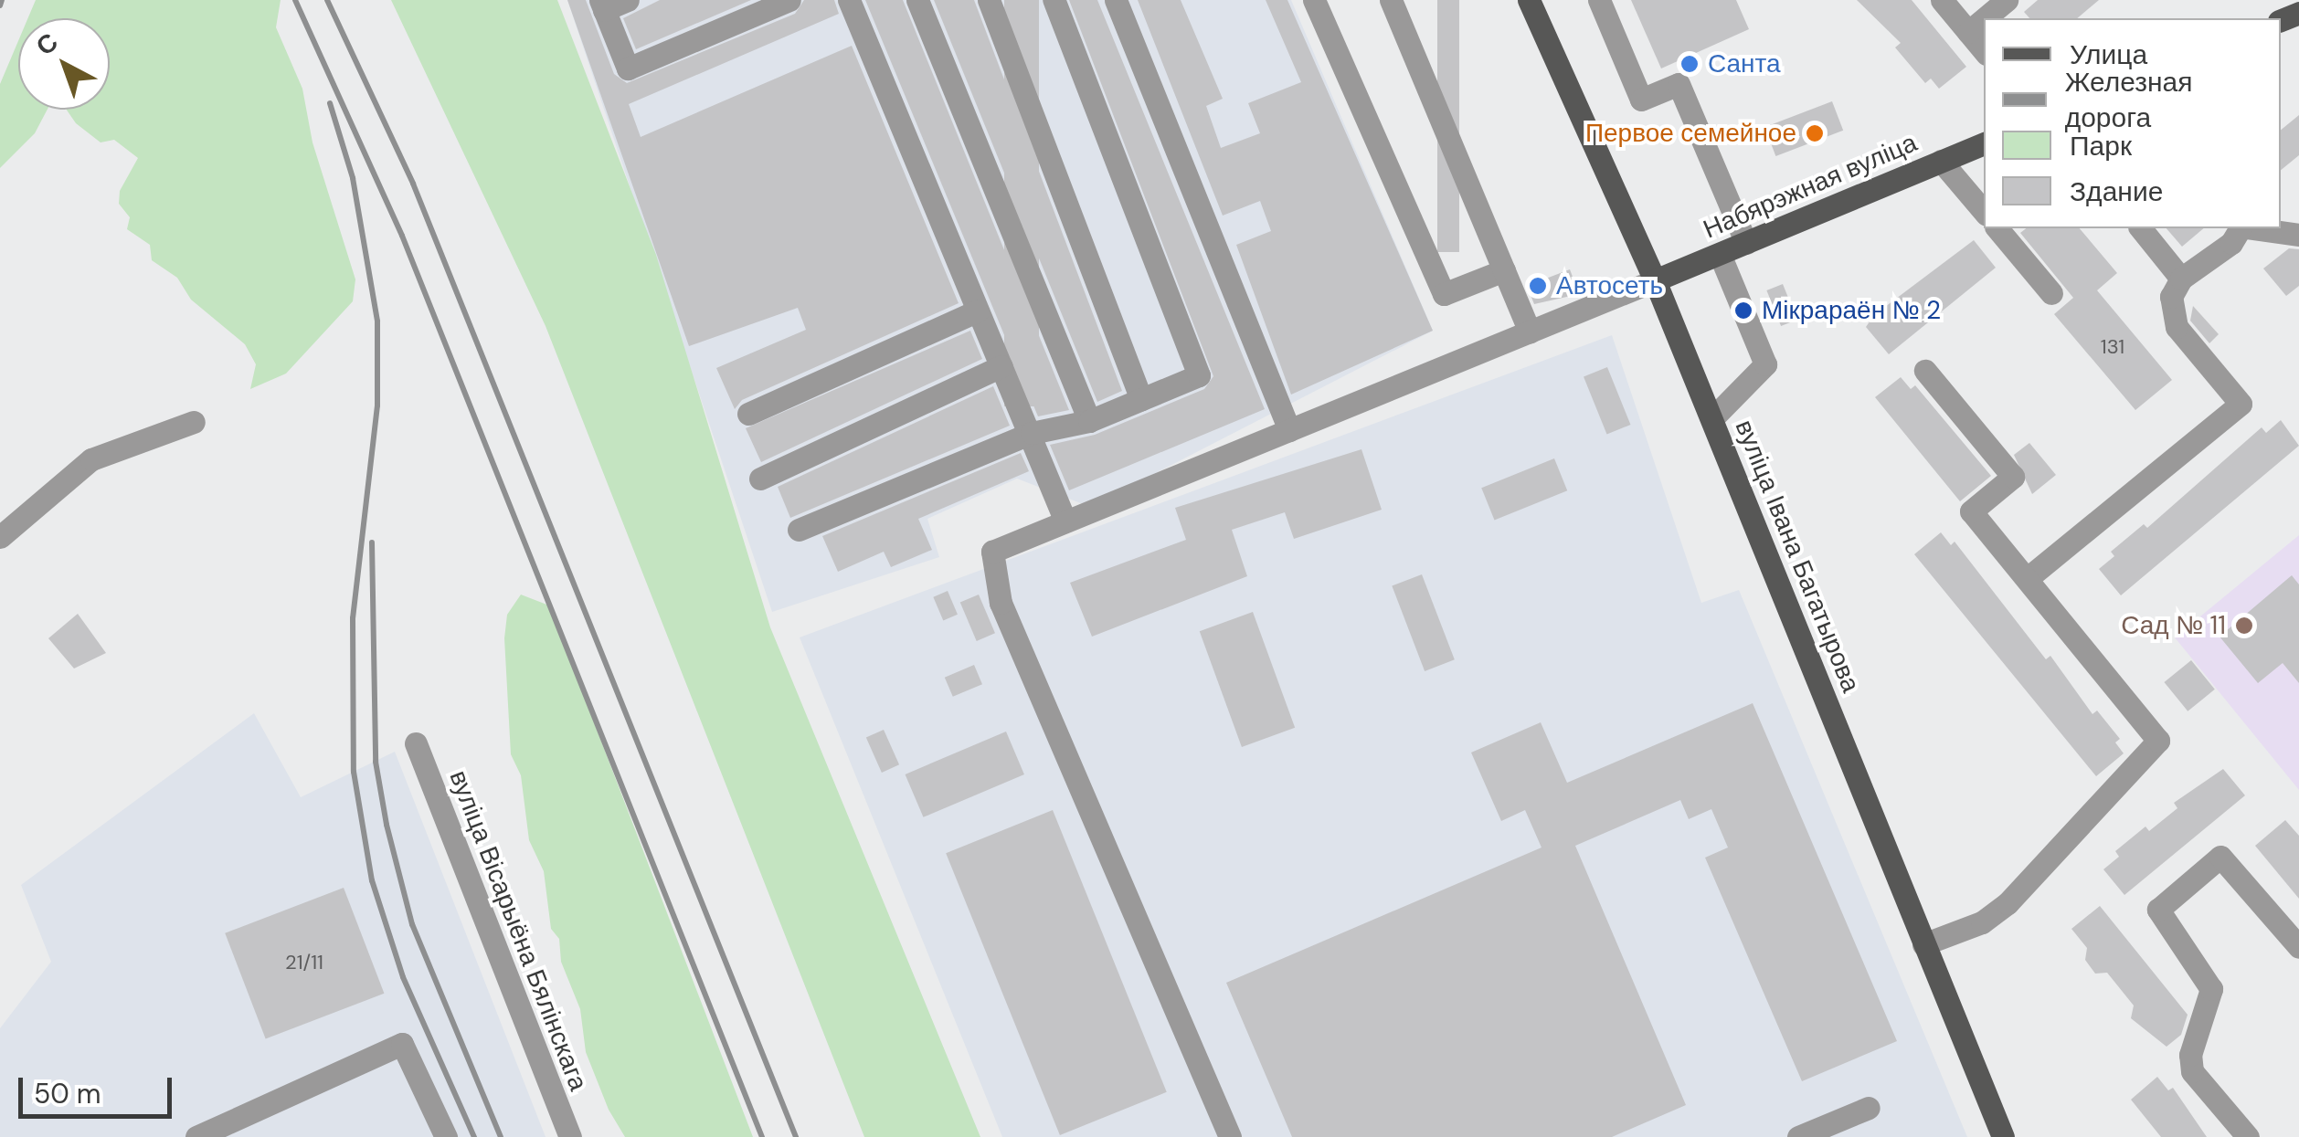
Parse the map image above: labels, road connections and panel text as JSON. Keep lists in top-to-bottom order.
{
  "streets": {
    "main road": ["Набярэжная вуліца", "вуліца Івана Багатырова"],
    "street": ["вуліца Вісарыёна Бялінскага"]
  },
  "crossings": [
    ["Набярэжная вуліца", "вуліца Івана Багатырова"]
  ],
  "places": [
    "Санта",
    "Первое семейное",
    "Автосеть",
    "Мікрараён № 2",
    "Сад № 11"
  ],
  "house_numbers": ["131", "21/11"],
  "legend": [
    "Улица",
    "Железная дорога",
    "Парк",
    "Здание"
  ],
  "scale_bar": "50 m",
  "north": "top left"
}
